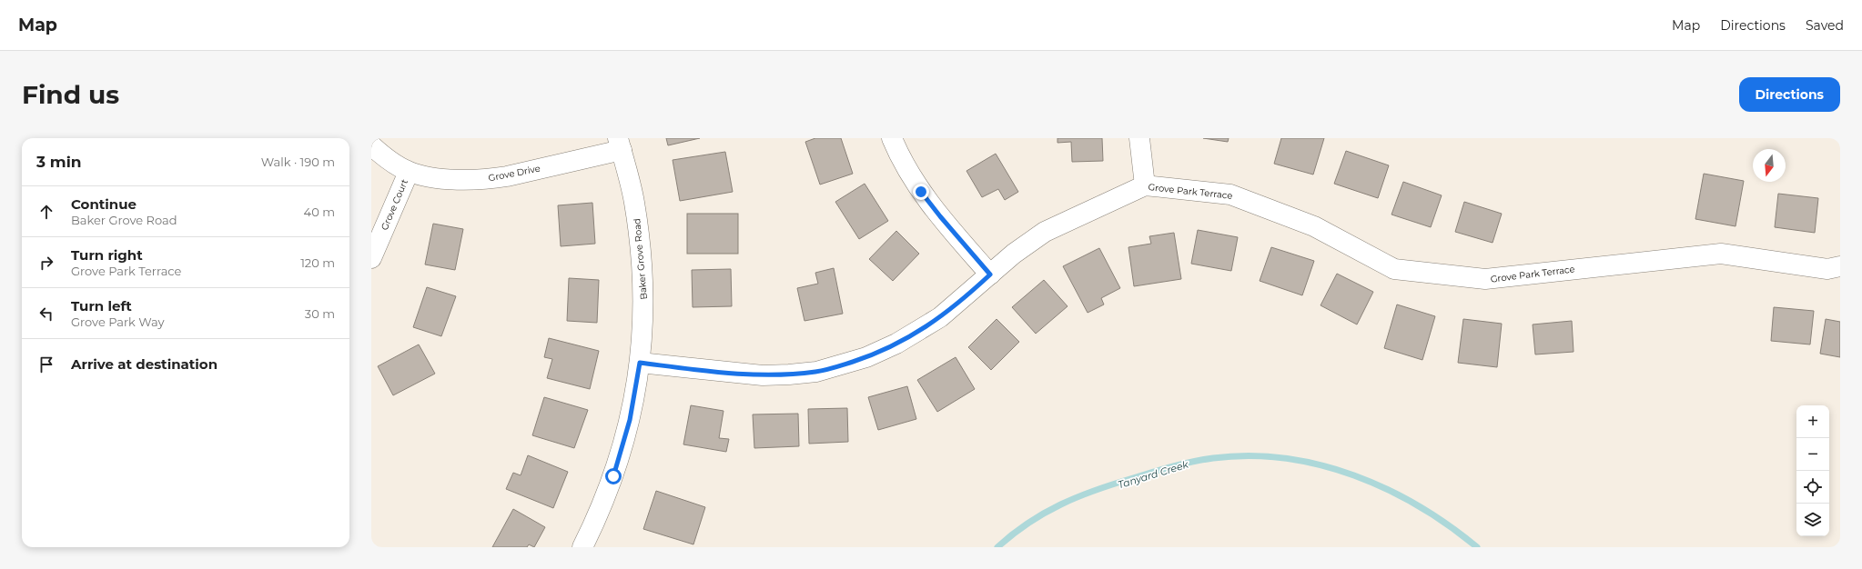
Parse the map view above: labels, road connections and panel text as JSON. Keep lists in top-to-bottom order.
{
  "streets": {
    "street": [
      "Grove Drive",
      "Grove Park Terrace",
      "Grove Court",
      "Baker Grove Road"
    ]
  },
  "crossings": [
    ["Grove Drive", "Grove Court"],
    ["Grove Drive", "Baker Grove Road"],
    ["Grove Park Terrace", "Baker Grove Road"]
  ],
  "water": ["Tanyard Creek"],
  "north": "bottom",
  "page": {
    "header": "Map",
    "nav": ["Map", "Directions", "Saved"],
    "buttons": "Directions",
    "title": "Find us",
    "heading": ["3 min", "Walk · 190 m"],
    "list": [
      ["Continue", "Baker Grove Road", "40 m"],
      ["Turn right", "Grove Park Terrace", "120 m"],
      ["Turn left", "Grove Park Way", "30 m"],
      "Arrive at destination"
    ],
    "map_buttons": ["+", "−"]
  }
}
